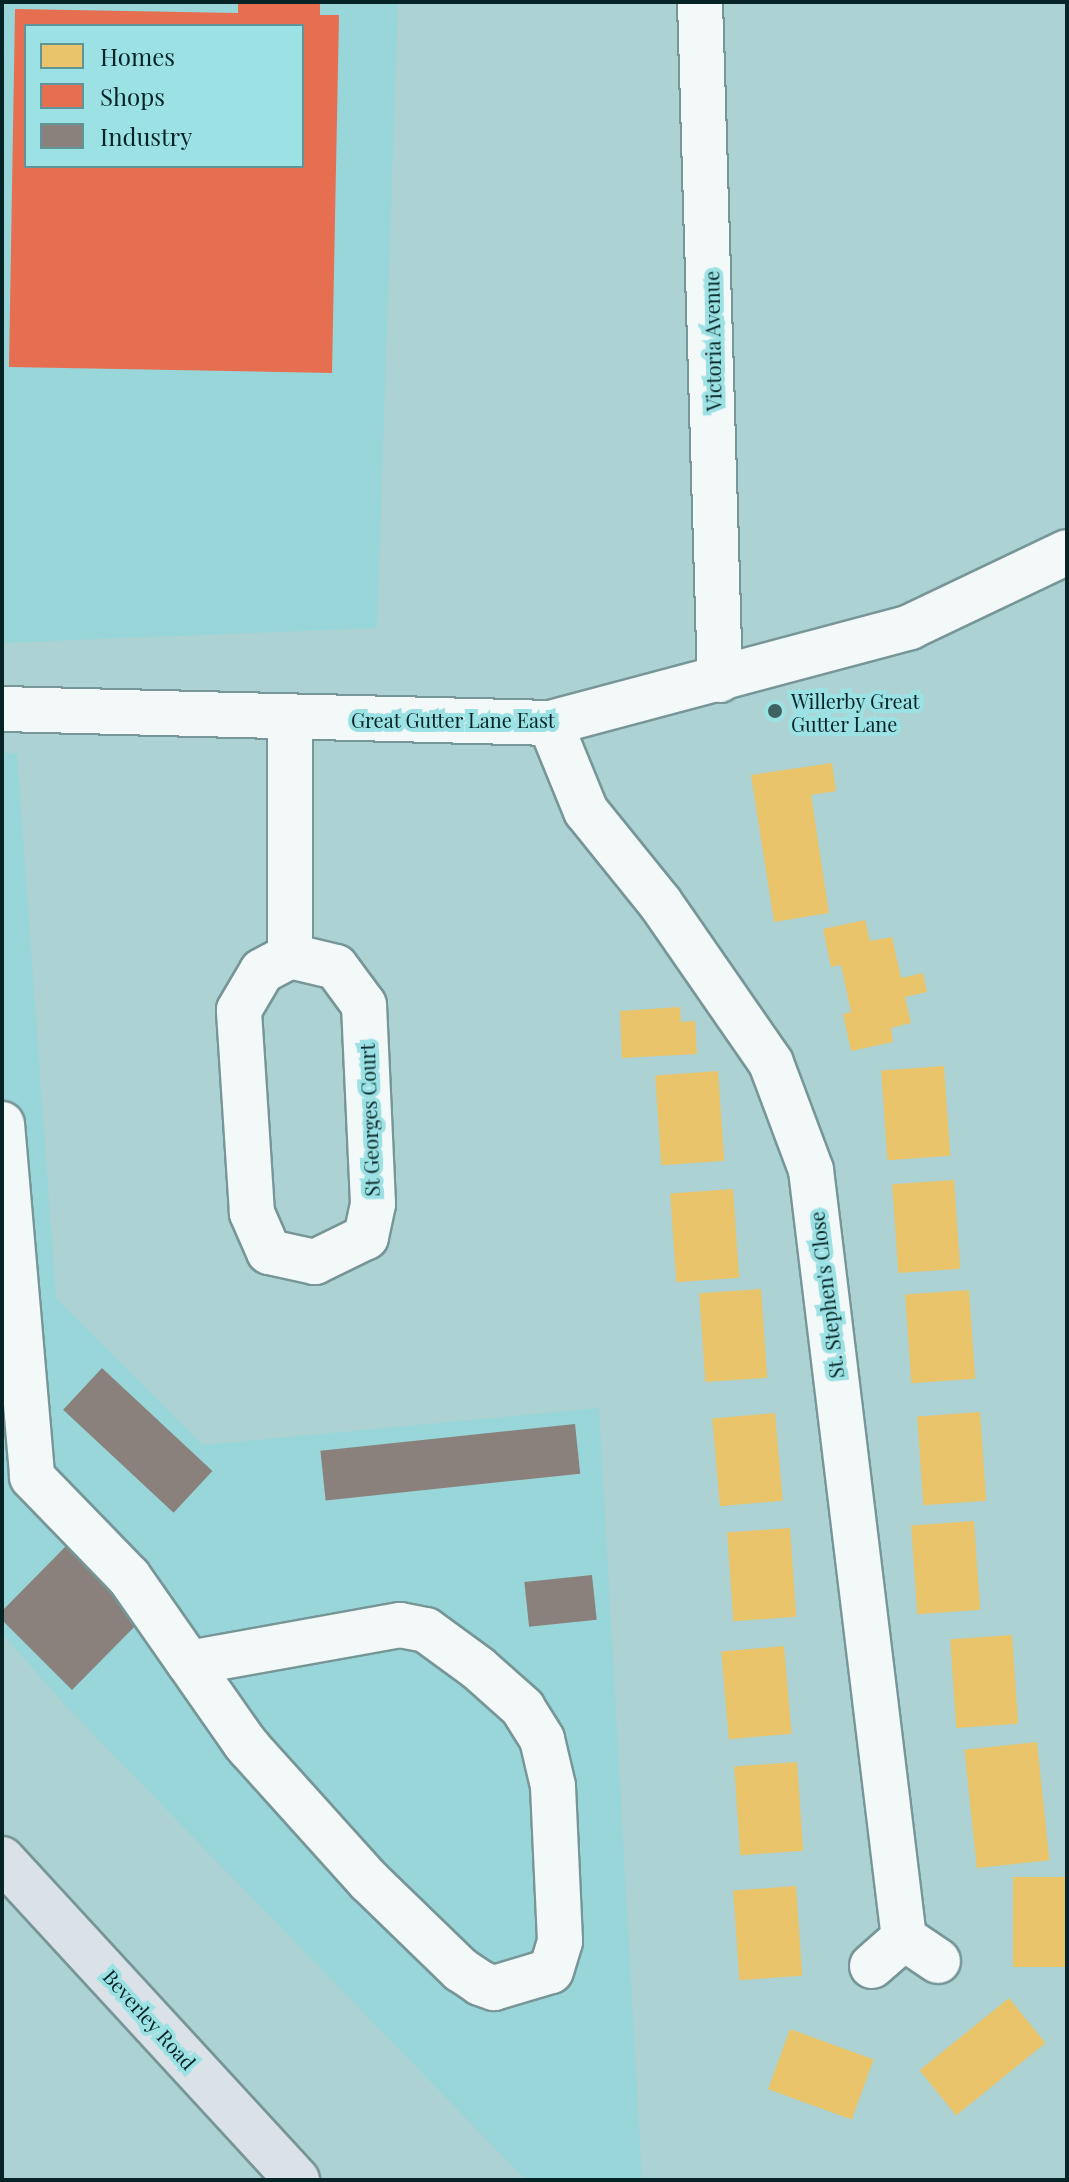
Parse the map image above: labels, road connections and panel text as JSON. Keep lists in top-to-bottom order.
{
  "streets": {
    "main road": ["Beverley Road"],
    "street": [
      "Victoria Avenue",
      "Great Gutter Lane East",
      "St Georges Court",
      "St. Stephen's Close"
    ]
  },
  "crossings": [
    ["Victoria Avenue", "Great Gutter Lane East"],
    ["Great Gutter Lane East", "St. Stephen's Close"]
  ],
  "places": ["Willerby Great Gutter Lane"],
  "legend": ["Homes", "Shops", "Industry"]
}
